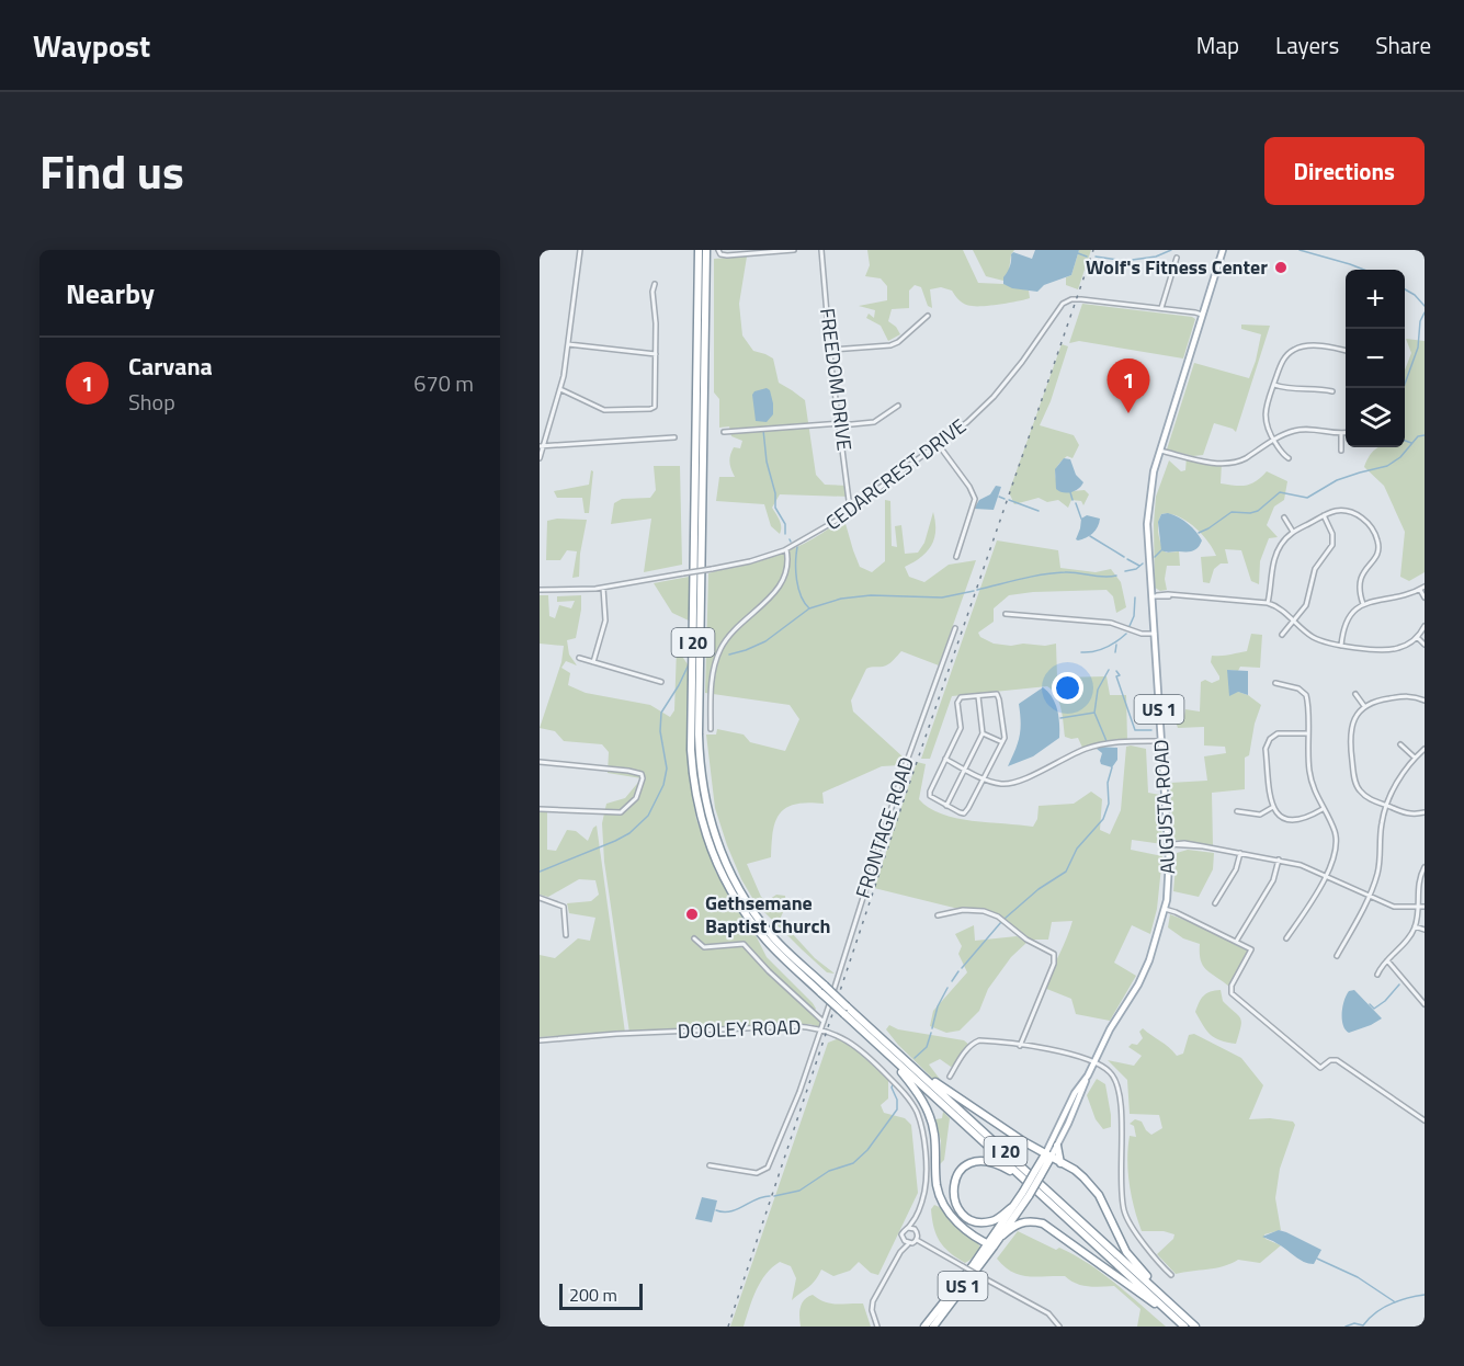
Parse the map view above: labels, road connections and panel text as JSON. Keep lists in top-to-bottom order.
{
  "streets": {
    "highway": ["I 20", "US 1", "AUGUSTA ROAD"],
    "street": [
      "FREEDOM DRIVE",
      "CEDARCREST DRIVE",
      "FRONTAGE ROAD",
      "DOOLEY ROAD"
    ]
  },
  "crossings": [
    ["FREEDOM DRIVE", "CEDARCREST DRIVE"],
    ["CEDARCREST DRIVE", "AUGUSTA ROAD"],
    ["FRONTAGE ROAD", "DOOLEY ROAD"]
  ],
  "places": ["Wolf's Fitness Center", "Gethsemane Baptist Church"],
  "scale_bar": "200 m",
  "page": {
    "header": "Waypost",
    "nav": ["Map", "Layers", "Share"],
    "title": "Find us",
    "buttons": "Directions",
    "heading": "Nearby",
    "map_buttons": ["+", "−"],
    "list": [
      {
        "mark": "1",
        "name": "Carvana",
        "note": "Shop",
        "value": "670 m"
      }
    ],
    "pins": "1",
    "scale": "200 m"
  }
}
